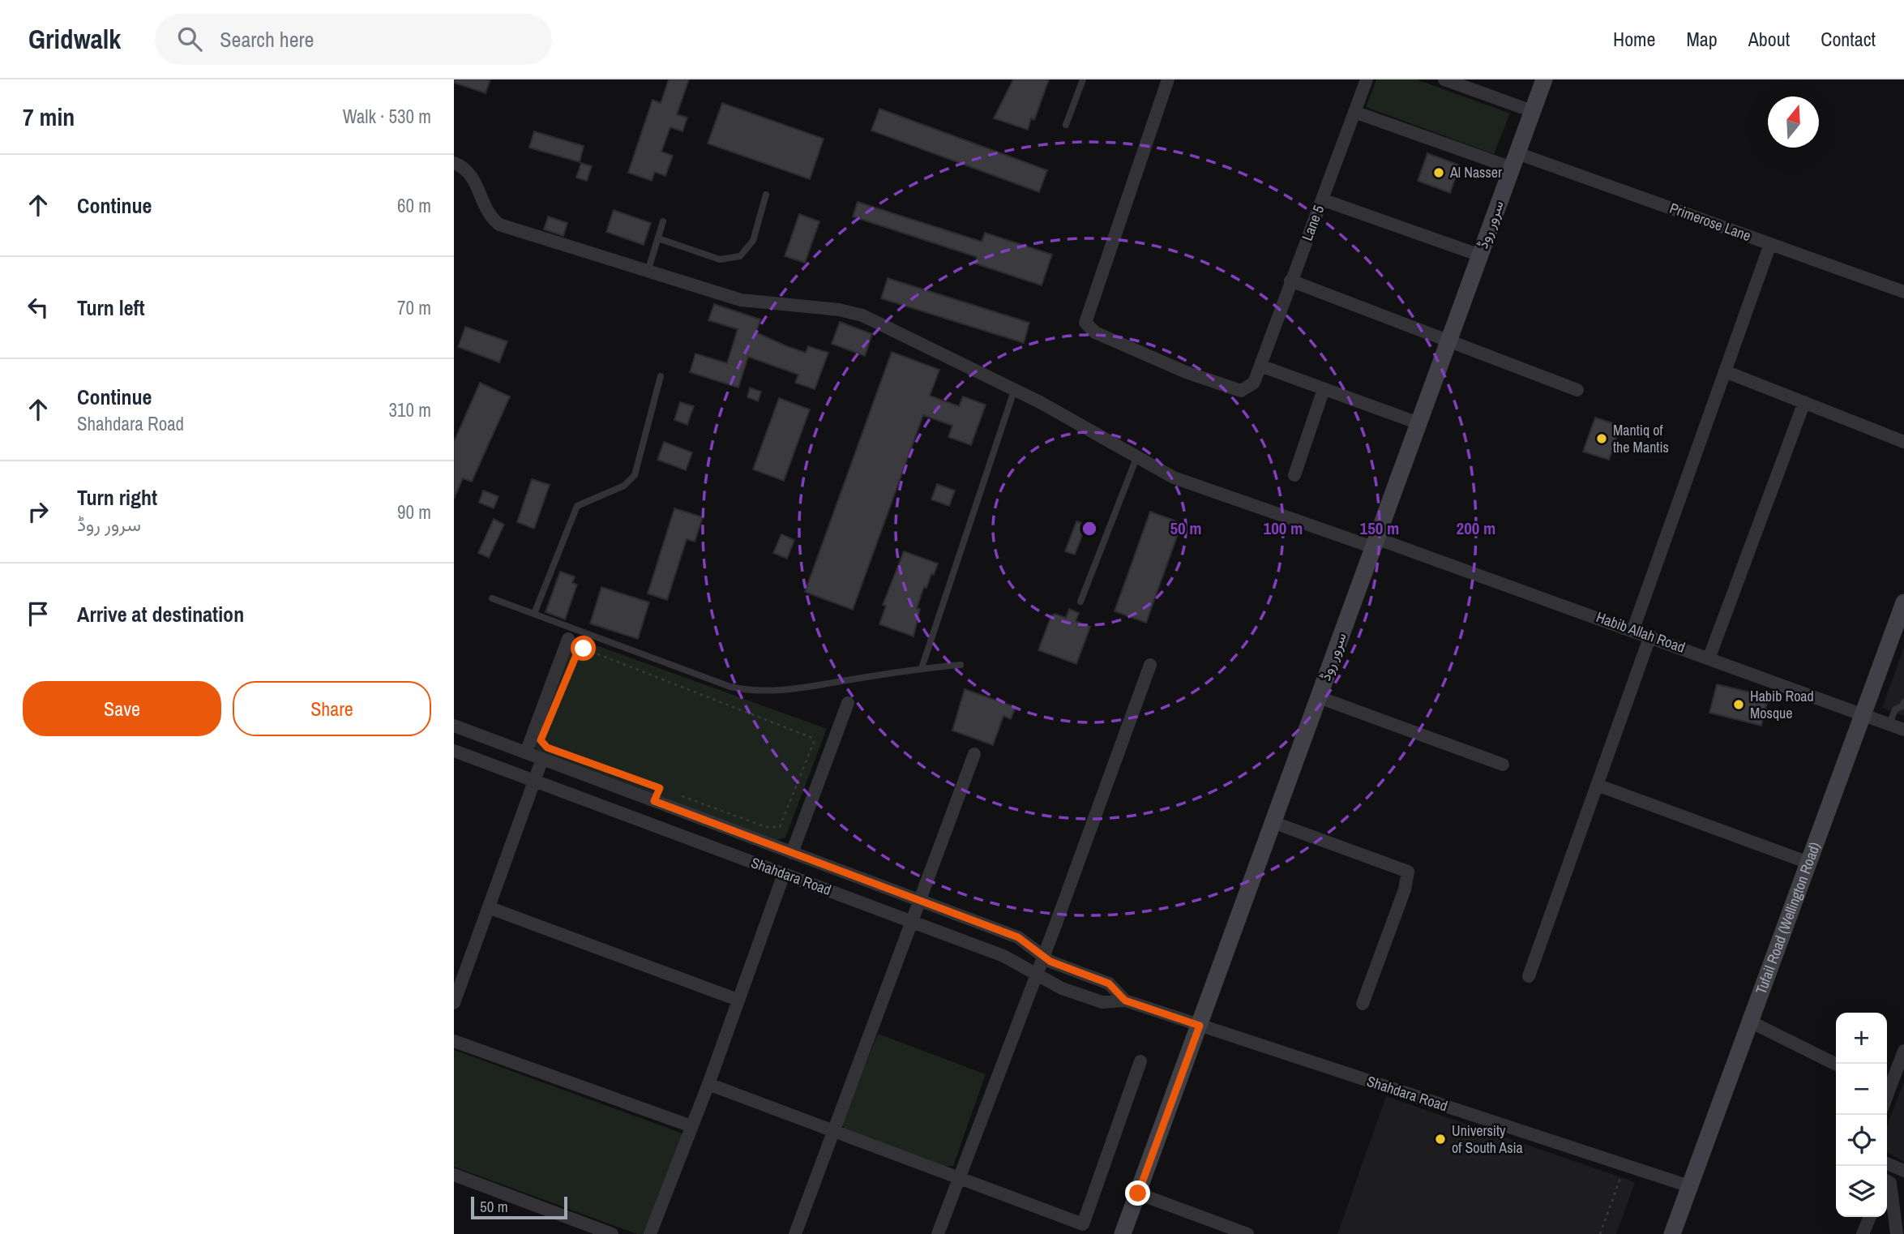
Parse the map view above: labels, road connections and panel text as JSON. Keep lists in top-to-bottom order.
{
  "streets": {
    "street": [
      "Primerose Lane",
      "Lane 5",
      "سرور روڈ",
      "Habib Allah Road",
      "Shahdara Road",
      "Tufail Road (Wellington Road)"
    ]
  },
  "crossings": [
    ["Primerose Lane", "Lane 5"],
    ["Primerose Lane", "سرور روڈ"],
    ["سرور روڈ", "Habib Allah Road"],
    ["سرور روڈ", "Shahdara Road"],
    ["Habib Allah Road", "Tufail Road (Wellington Road)"],
    ["Shahdara Road", "Tufail Road (Wellington Road)"]
  ],
  "places": [
    "Al Nasser",
    "Mantiq of the Mantis",
    "Habib Road Mosque",
    "University of South Asia"
  ],
  "scale_bar": "50 m",
  "north": "top",
  "page": {
    "header": "Gridwalk",
    "search": "Search here",
    "nav": [
      "Home",
      "Map",
      "About",
      "Contact"
    ],
    "heading": ["7 min", "Walk · 530 m"],
    "list": [
      ["Continue", "60 m"],
      ["Turn left", "70 m"],
      ["Continue", "Shahdara Road", "310 m"],
      ["Turn right", "سرور روڈ", "90 m"],
      "Arrive at destination"
    ],
    "buttons": ["Save", "Share"],
    "map_buttons": ["+", "−"],
    "scale": "50 m"
  },
  "rings": [
    "50 m",
    "100 m",
    "150 m",
    "200 m"
  ]
}
